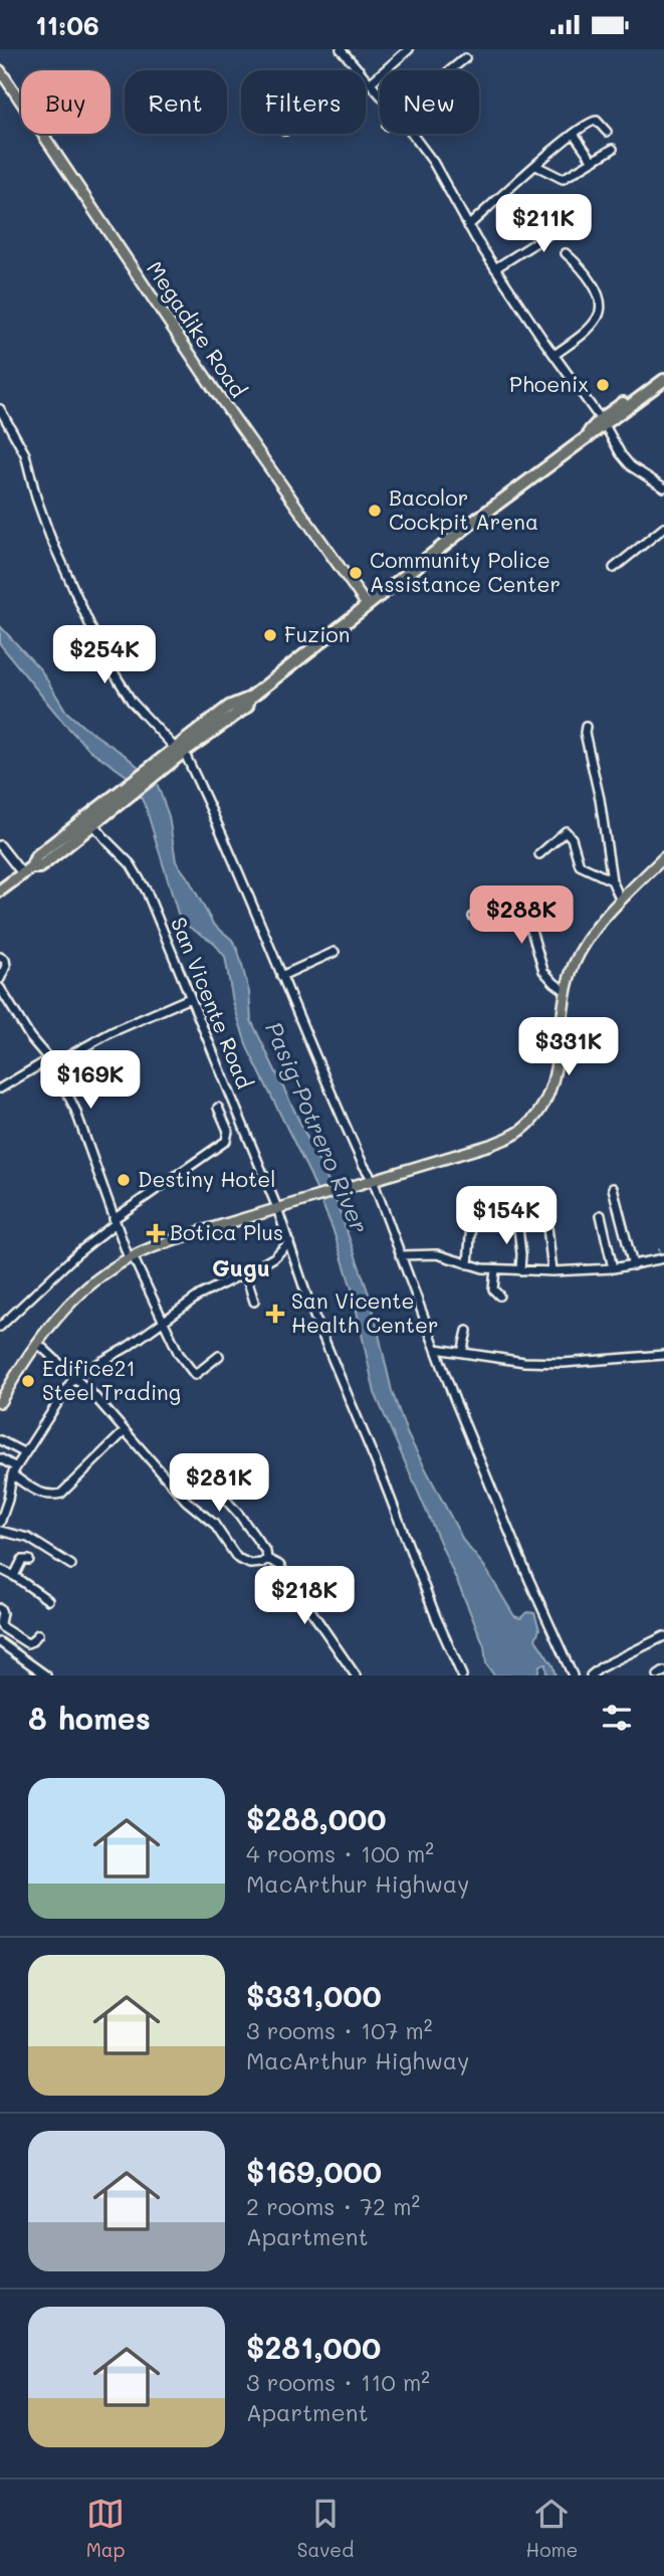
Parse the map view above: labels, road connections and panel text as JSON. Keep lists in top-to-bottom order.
{
  "streets": {
    "main road": ["Megadike Road"],
    "street": ["San Vicente Road"]
  },
  "districts": ["Gugu"],
  "water": ["Pasig-Potrero River"],
  "places": {
    "other": [
      "Phoenix",
      "Bacolor Cockpit Arena",
      "Community Police Assistance Center",
      "Fuzion",
      "Destiny Hotel",
      "Edifice21 Steel Trading"
    ],
    "health": ["Botica Plus", "San Vicente Health Center"]
  },
  "page": {
    "status": "11:06",
    "chip": [
      "Buy",
      "Rent",
      "Filters",
      "New"
    ],
    "price": [
      "$211K",
      "$254K",
      "$288K",
      "$331K",
      "$169K",
      "$154K",
      "$281K",
      "$218K"
    ],
    "heading": "8 homes",
    "list": [
      {
        "name": "$288,000",
        "note": "4 rooms · 100 m² · MacArthur Highway"
      },
      {
        "name": "$331,000",
        "note": "3 rooms · 107 m² · MacArthur Highway"
      },
      {
        "name": "$169,000",
        "note": "2 rooms · 72 m² · Apartment"
      },
      {
        "name": "$281,000",
        "note": "3 rooms · 110 m² · Apartment"
      }
    ],
    "tabs": ["Map", "Saved", "Home"]
  }
}
